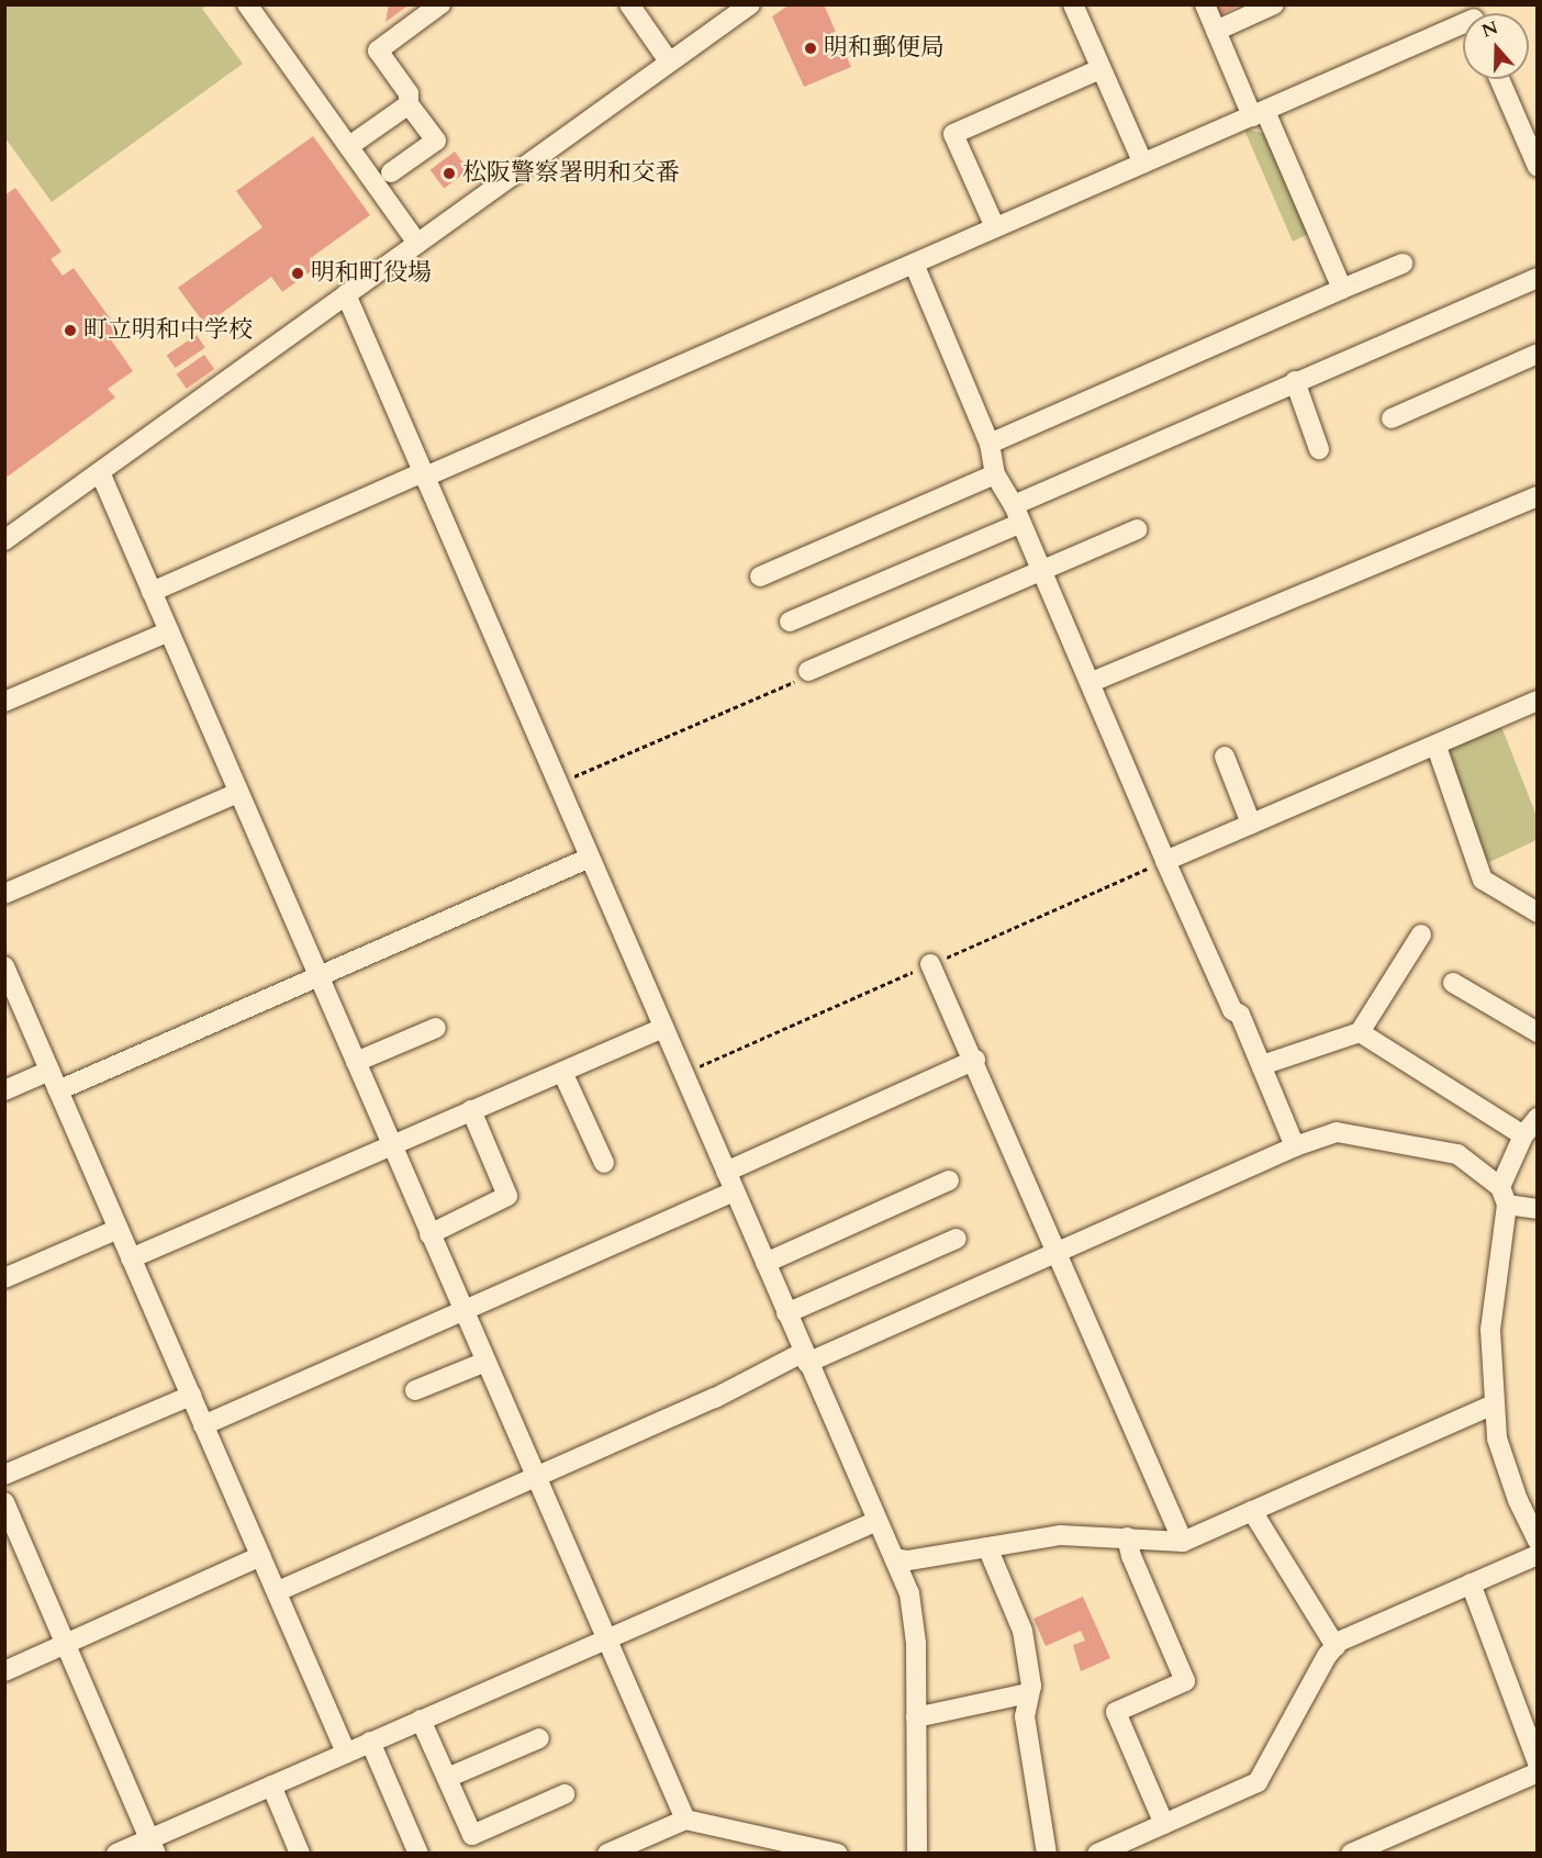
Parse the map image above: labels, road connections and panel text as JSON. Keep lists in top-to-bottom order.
{
  "places": [
    "明和郵便局",
    "松阪警察署明和交番",
    "明和町役場",
    "町立明和中学校"
  ],
  "north": "top"
}
